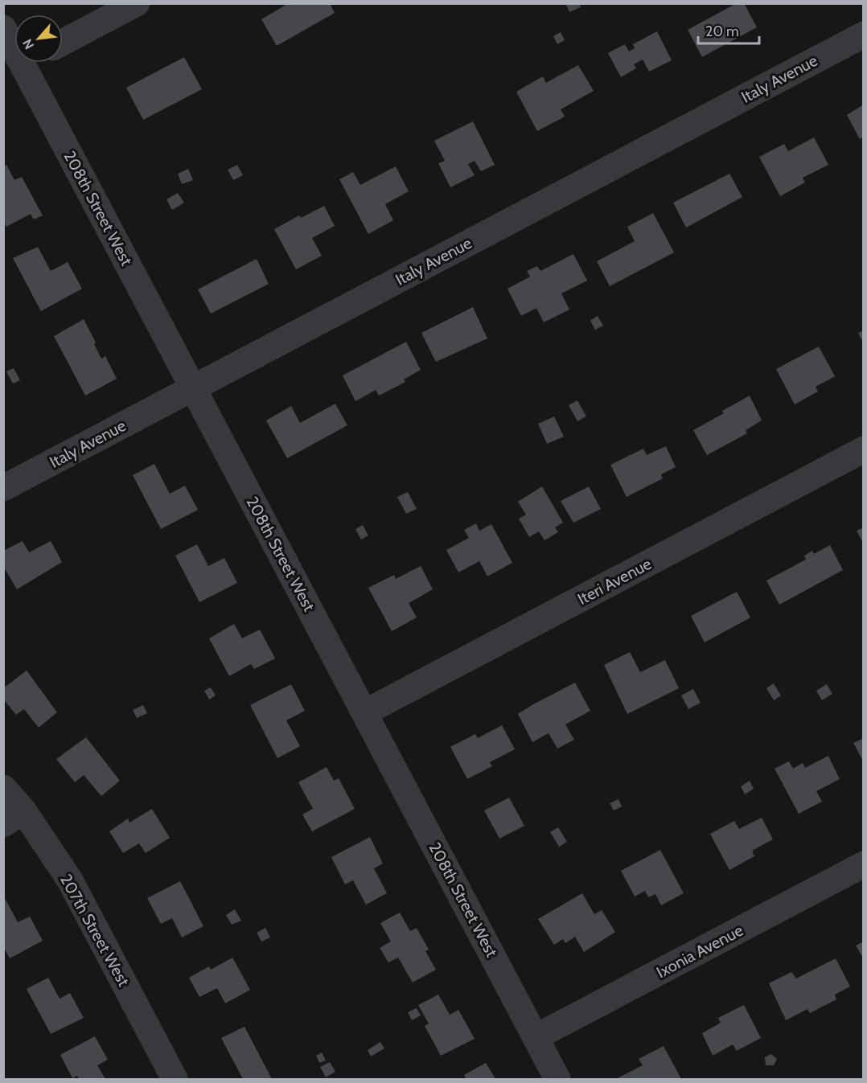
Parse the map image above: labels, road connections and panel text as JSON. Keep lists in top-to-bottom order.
{
  "streets": {
    "street": [
      "Italy Avenue",
      "208th Street West",
      "Iteri Avenue",
      "207th Street West",
      "Ixonia Avenue"
    ]
  },
  "crossings": [
    ["Italy Avenue", "208th Street West"],
    ["208th Street West", "Iteri Avenue"],
    ["208th Street West", "Ixonia Avenue"]
  ],
  "scale_bar": "20 m",
  "north": "bottom left"
}
